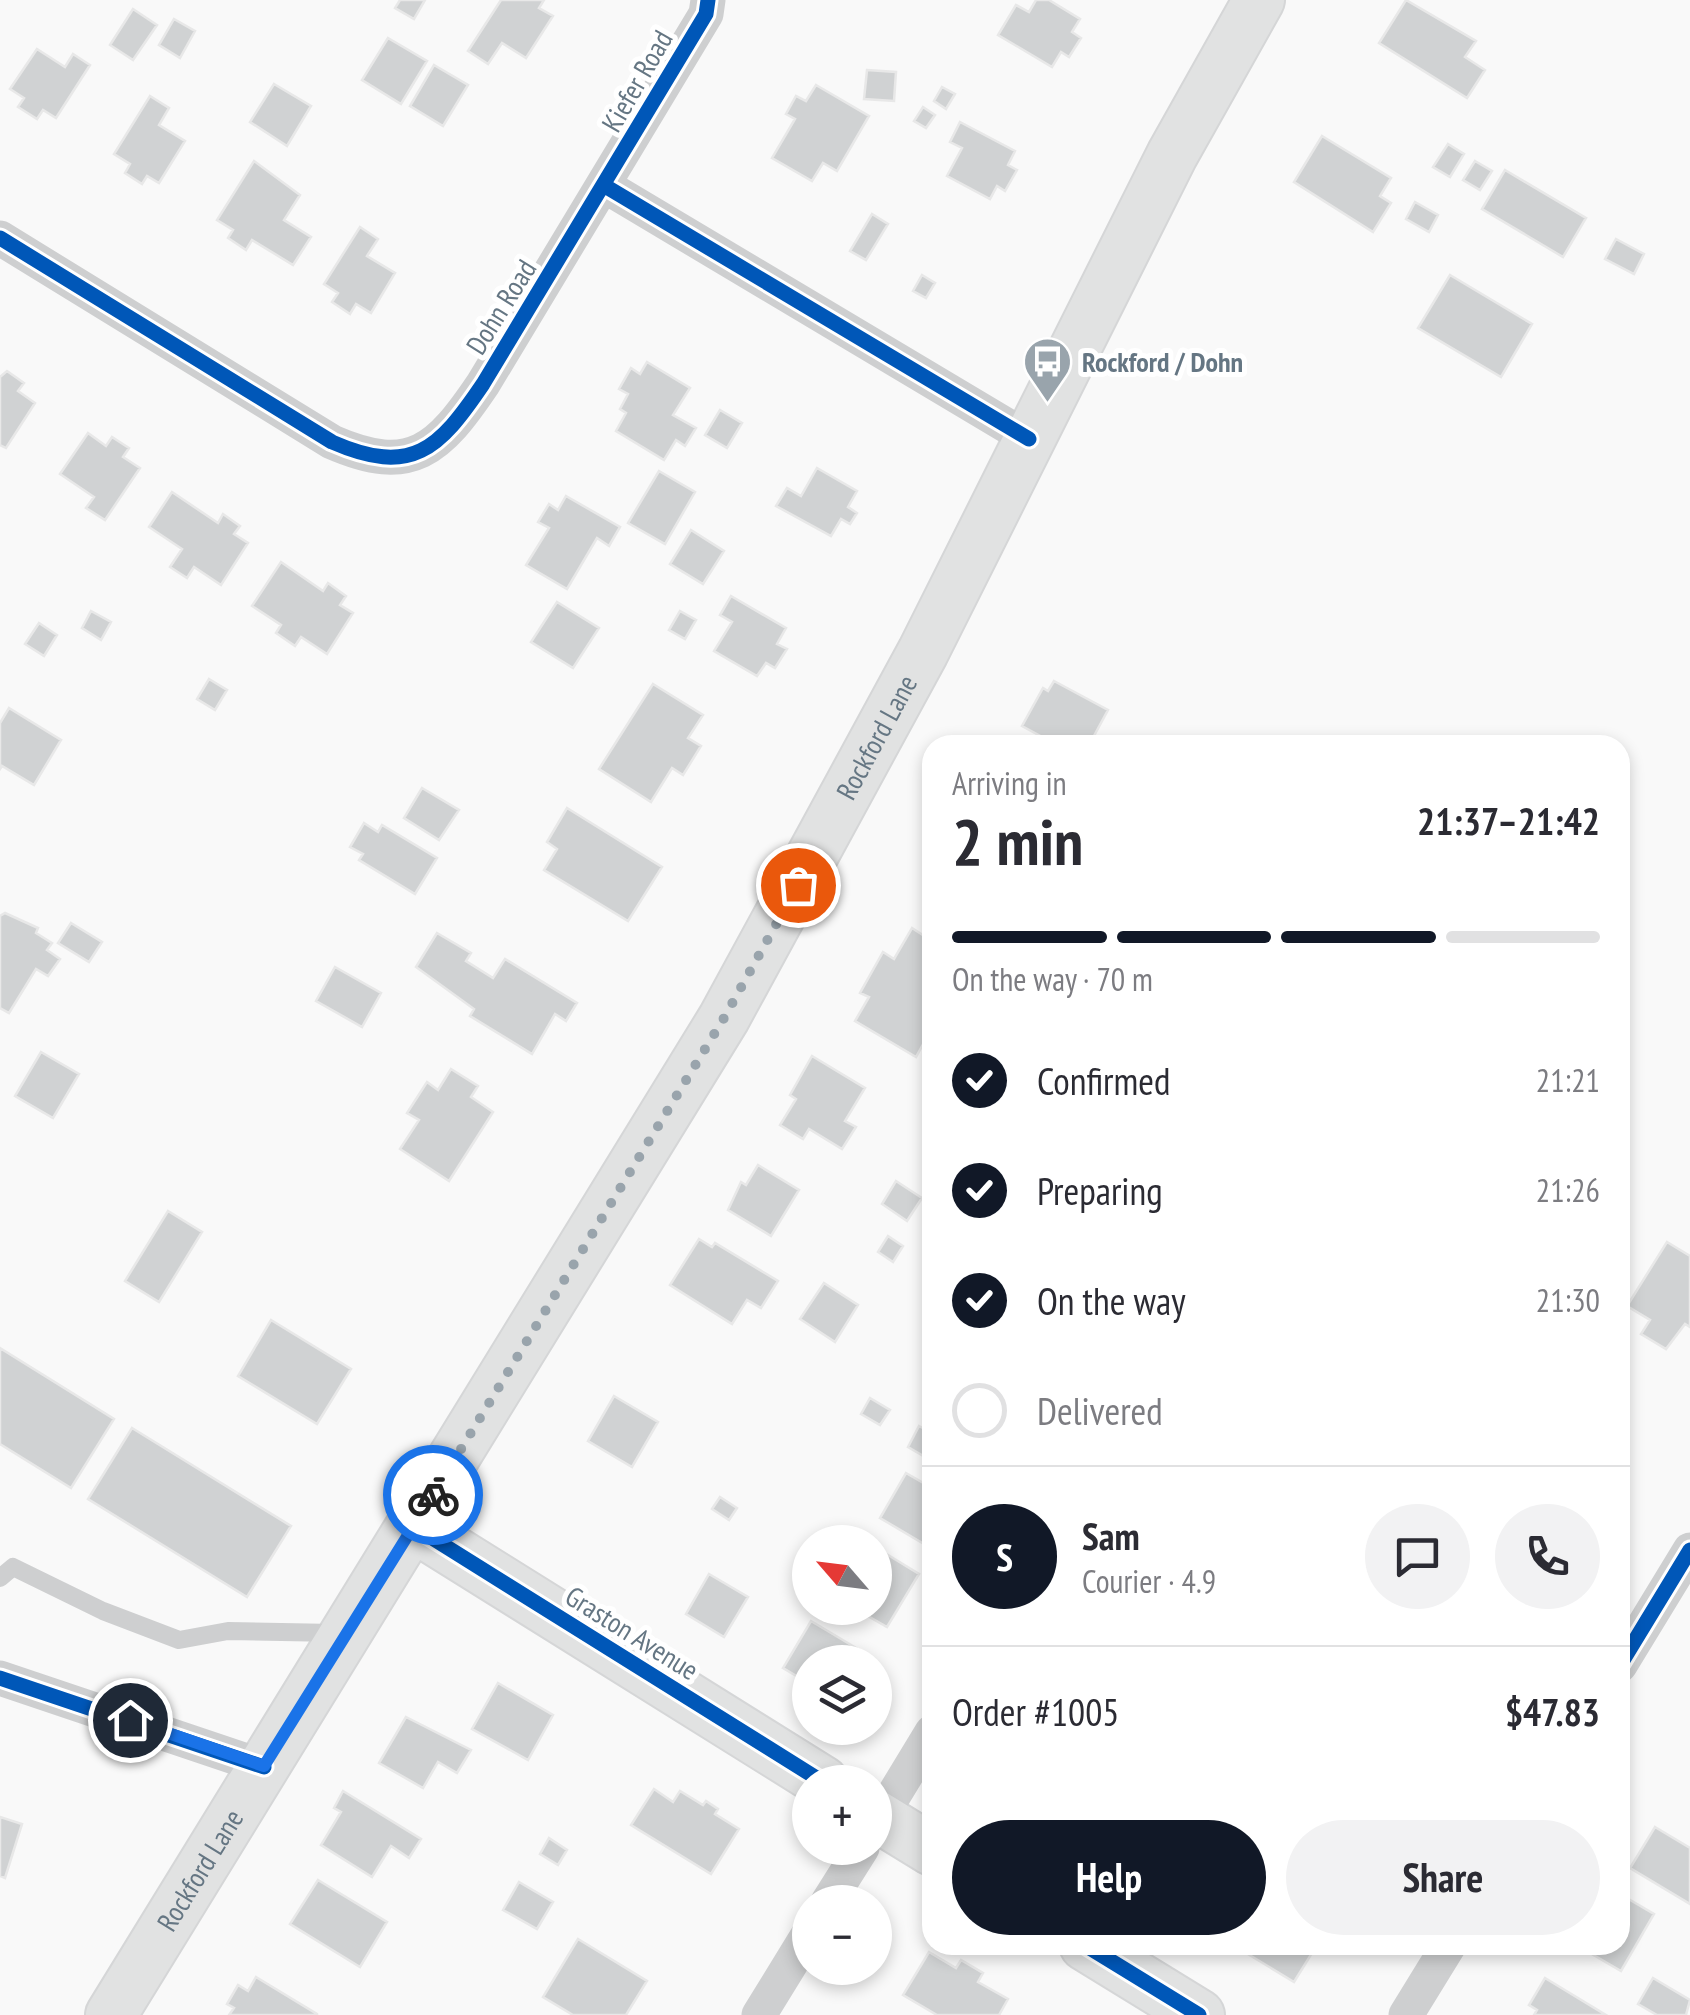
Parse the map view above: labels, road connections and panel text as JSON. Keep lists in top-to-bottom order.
{
  "streets": {
    "main road": ["Rockford Lane", "Graston Avenue"],
    "street": ["Kiefer Road", "Dohn Road"]
  },
  "crossings": [
    ["Kiefer Road", "Dohn Road"],
    ["Rockford Lane", "Graston Avenue"]
  ],
  "places": {
    "bus stop": ["Rockford / Dohn"]
  },
  "north": "top left",
  "page": {
    "heading": ["2 min", "Arriving in", "21:37–21:42"],
    "panel": [
      "Sam",
      "Courier · 4.9",
      "Order #1005",
      "$47.83"
    ],
    "bar": "On the way · 70 m",
    "list": [
      ["Confirmed", "21:21"],
      ["Preparing", "21:26"],
      ["On the way", "21:30"],
      "Delivered"
    ],
    "round": "S",
    "map_buttons": ["+", "−"],
    "buttons": ["Help", "Share"]
  }
}
